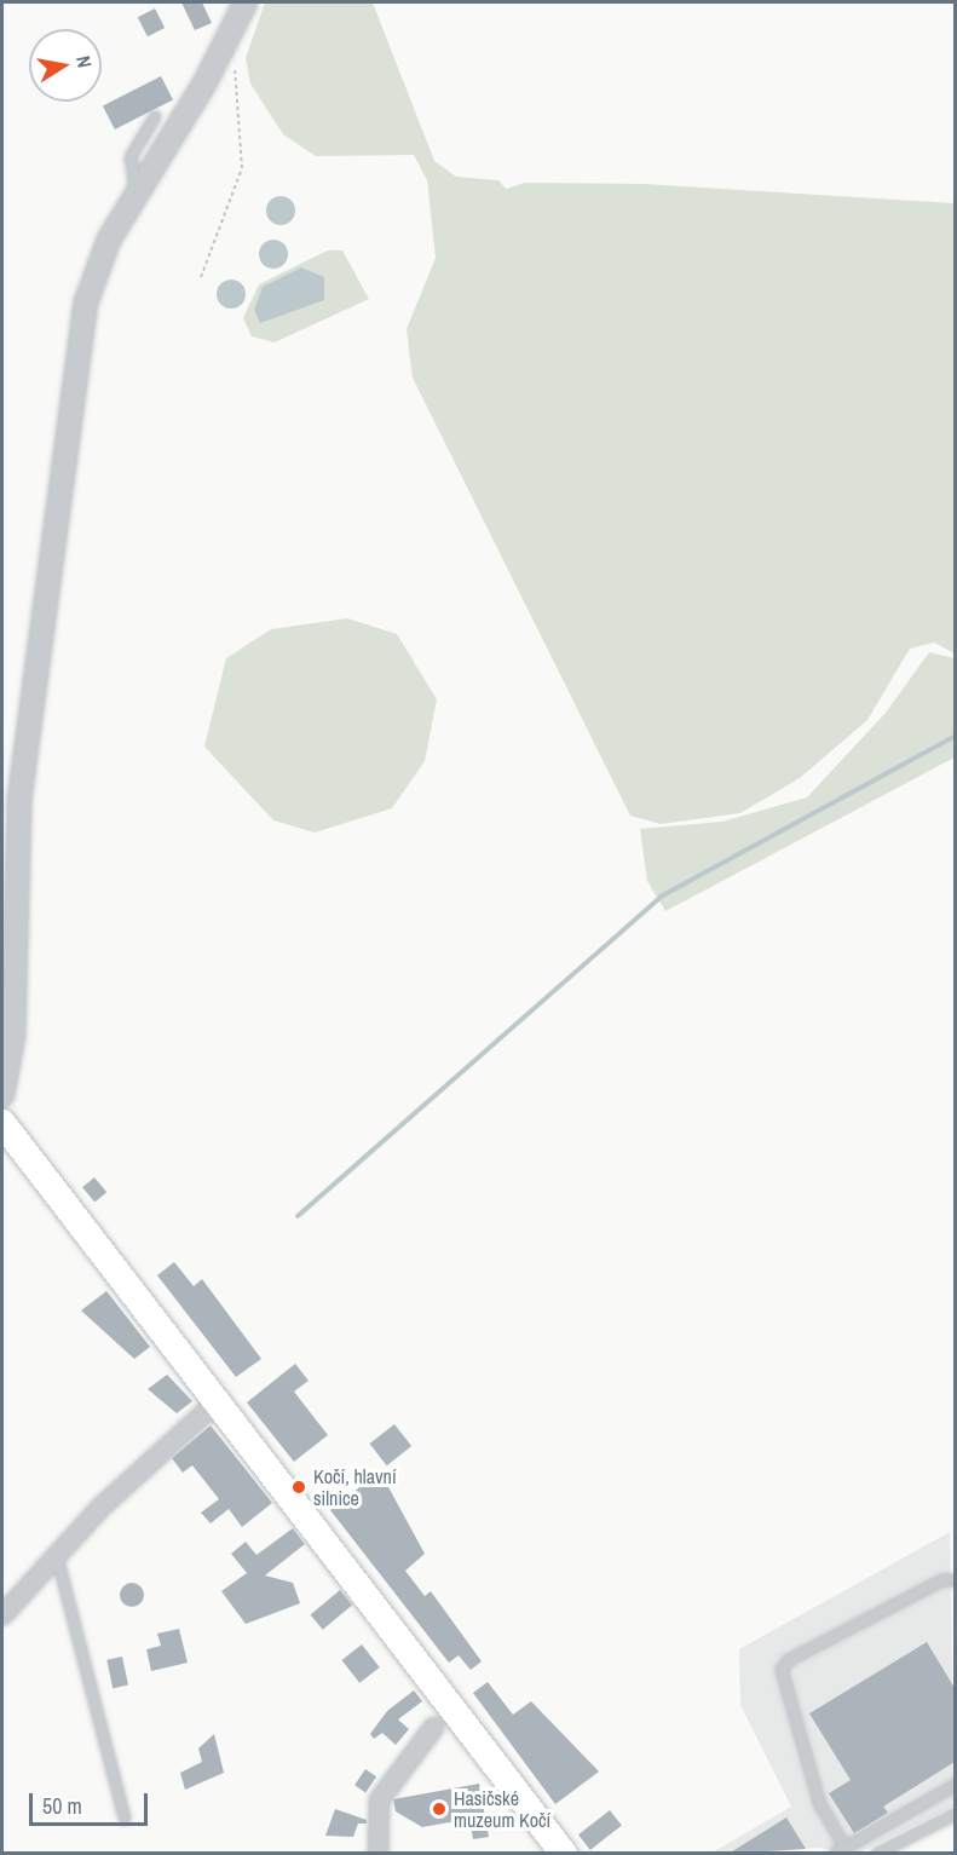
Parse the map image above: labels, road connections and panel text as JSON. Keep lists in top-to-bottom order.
{
  "places": ["Kočí, hlavní silnice", "Hasičské muzeum Kočí"],
  "scale_bar": "50 m",
  "north": "right"
}
